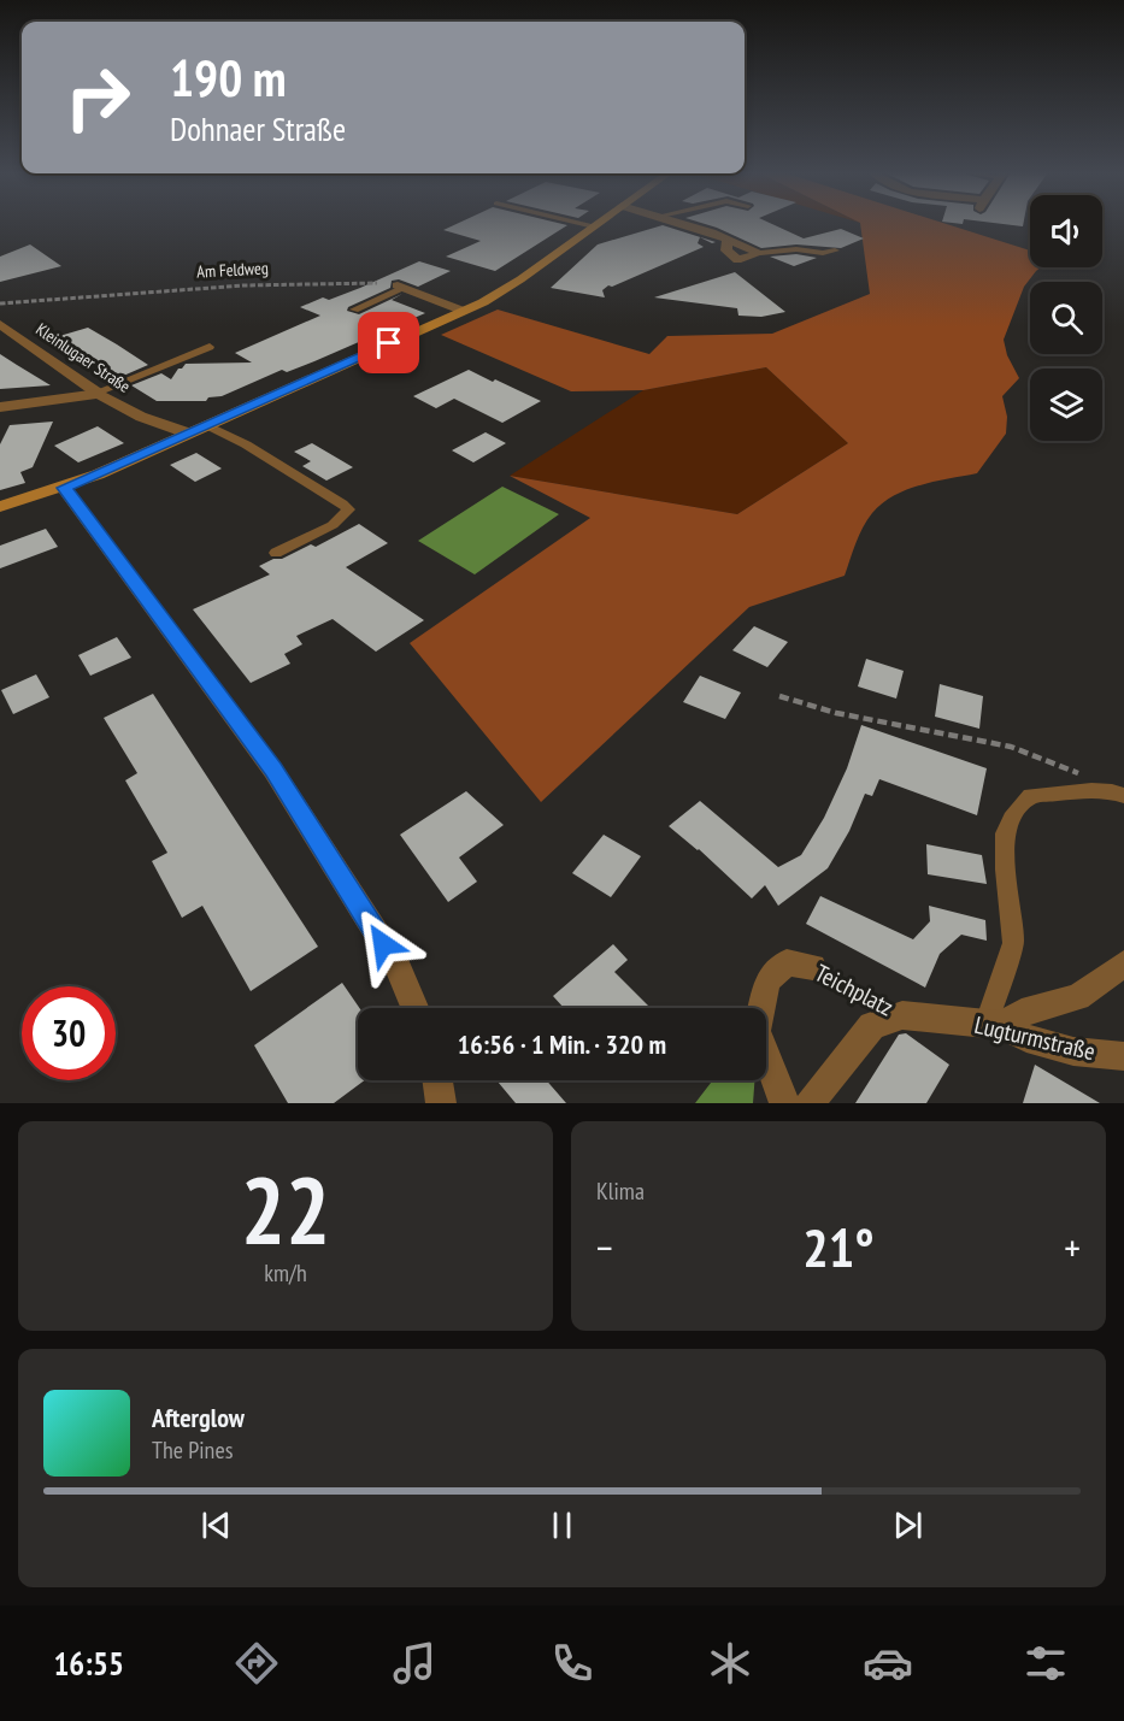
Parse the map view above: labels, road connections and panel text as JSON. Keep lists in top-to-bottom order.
{
  "streets": {
    "street": ["Kleinlugaer Straße", "Teichplatz", "Lugturmstraße"],
    "path": ["Am Feldweg"]
  },
  "crossings": [
    ["Teichplatz", "Lugturmstraße"]
  ],
  "page": {
    "turn": ["190 m", "Dohnaer Straße"],
    "limit": "30",
    "trip": "16:56 · 1 Min. · 320 m",
    "tile": [
      ["22", "km/h"],
      "Klima"
    ],
    "heat": ["−", "21°", "+"],
    "song": ["Afterglow", "The Pines"],
    "tabs": "16:55"
  }
}
